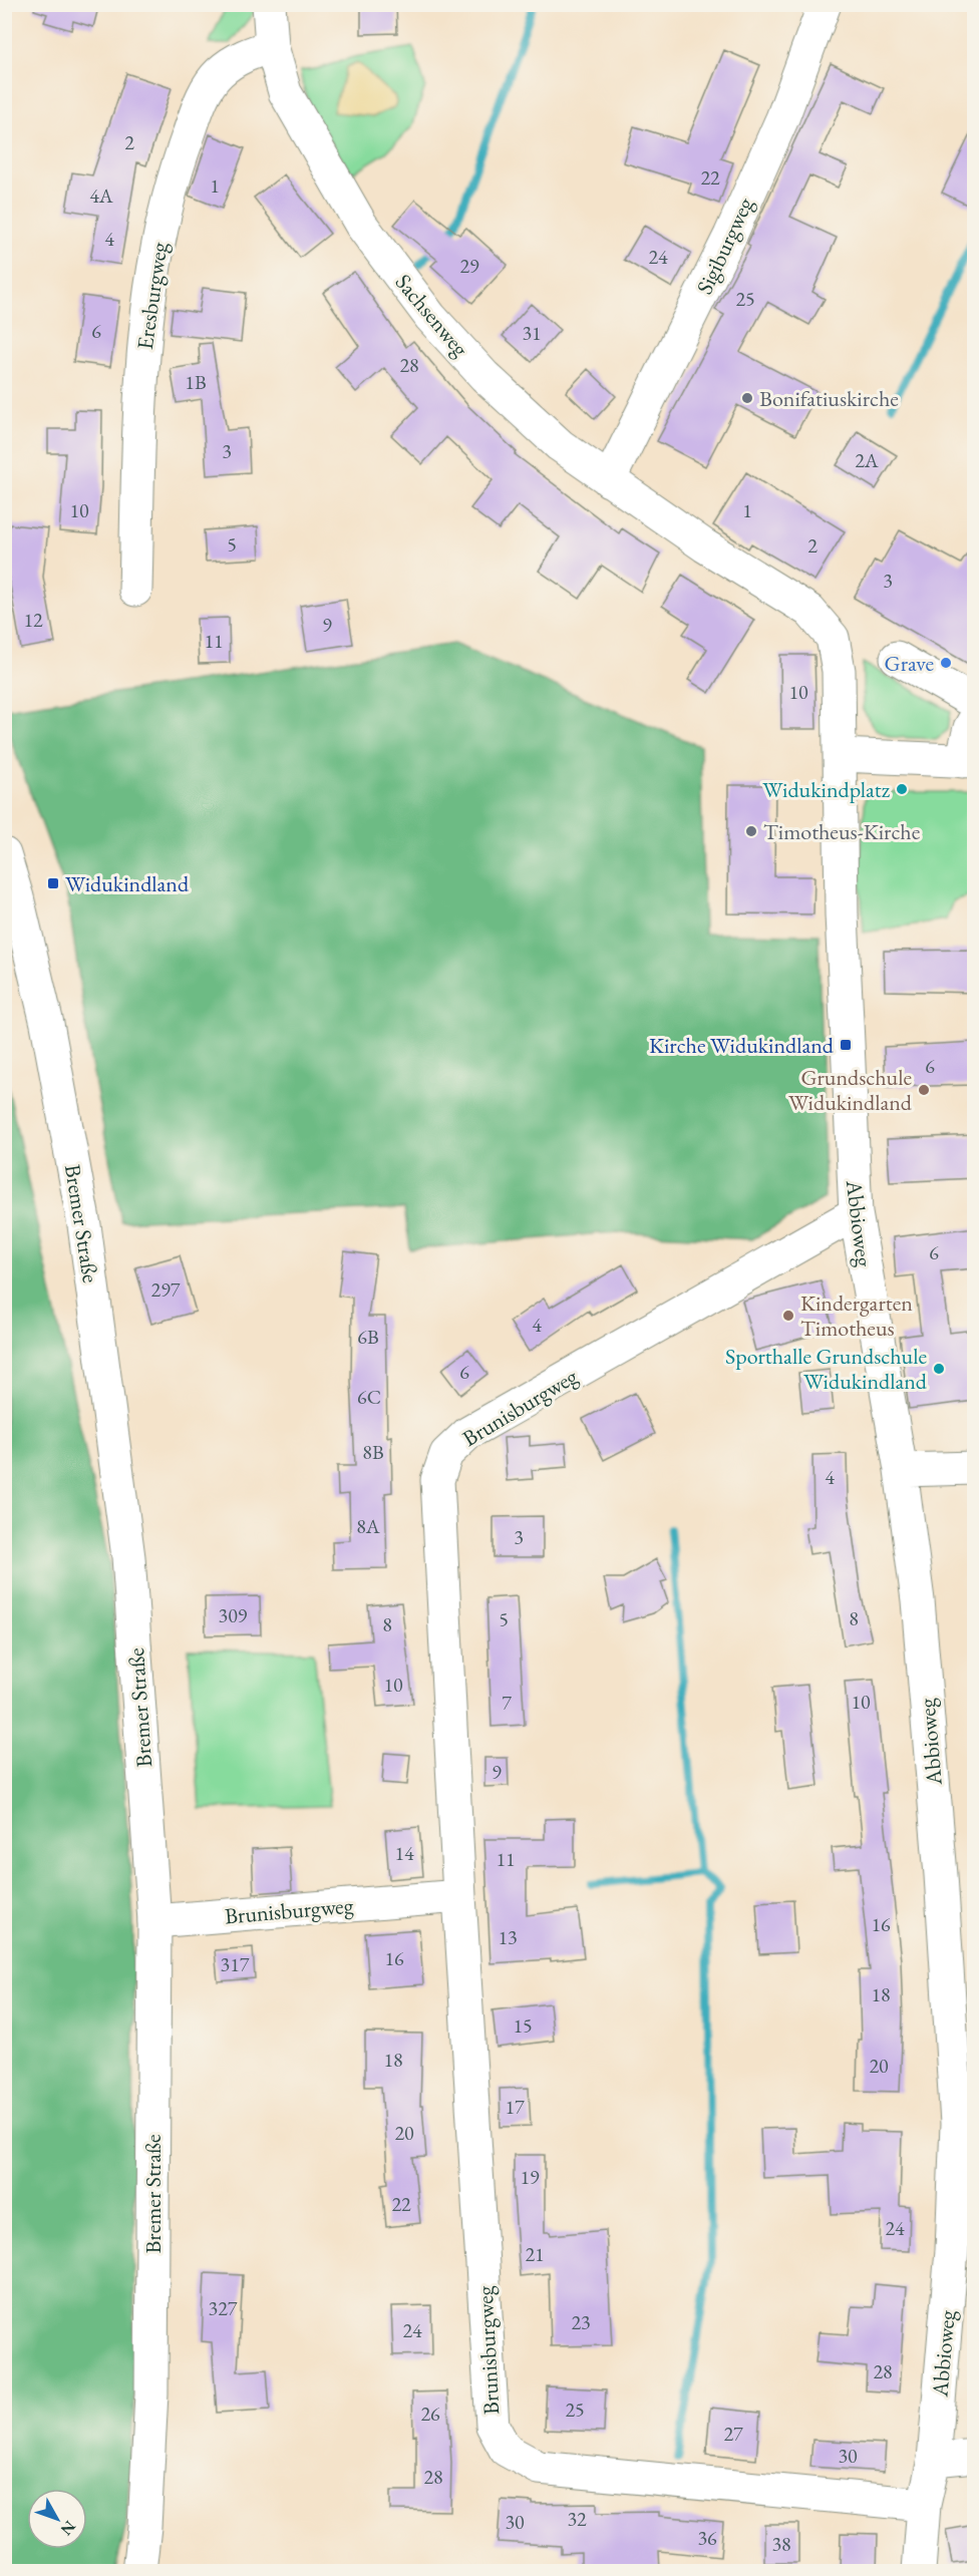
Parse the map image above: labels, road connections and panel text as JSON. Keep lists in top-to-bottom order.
{
  "streets": {
    "street": [
      "Sigiburgweg",
      "Eresburgweg",
      "Sachsenweg",
      "Bremer Straße",
      "Abbioweg",
      "Brunisburgweg"
    ]
  },
  "crossings": [
    ["Sigiburgweg", "Sachsenweg"],
    ["Eresburgweg", "Sachsenweg"],
    ["Sachsenweg", "Abbioweg"],
    ["Bremer Straße", "Brunisburgweg"],
    ["Abbioweg", "Brunisburgweg"]
  ],
  "places": {
    "other": [
      "Bonifatiuskirche",
      "Grave",
      "Widukindplatz",
      "Timotheus-Kirche",
      "Grundschule Widukindland",
      "Kindergarten Timotheus",
      "Sporthalle Grundschule Widukindland"
    ],
    "transit": ["Widukindland", "Kirche Widukindland"]
  },
  "house_numbers": [
    "2",
    "22",
    "1",
    "4A",
    "4",
    "24",
    "29",
    "25",
    "6",
    "31",
    "28",
    "1B",
    "3",
    "2A",
    "10",
    "1",
    "5",
    "2",
    "3",
    "12",
    "9",
    "11",
    "10",
    "6",
    "6",
    "297",
    "4",
    "6B",
    "6",
    "6C",
    "8B",
    "4",
    "8A",
    "3",
    "309",
    "8",
    "5",
    "8",
    "10",
    "10",
    "7",
    "9",
    "14",
    "11",
    "16",
    "13",
    "16",
    "317",
    "18",
    "15",
    "18",
    "20",
    "17",
    "20",
    "19",
    "22",
    "24",
    "21",
    "327",
    "23",
    "24",
    "28",
    "25",
    "26",
    "27",
    "30",
    "28",
    "32",
    "30",
    "36",
    "38"
  ],
  "north": "bottom right"
}
